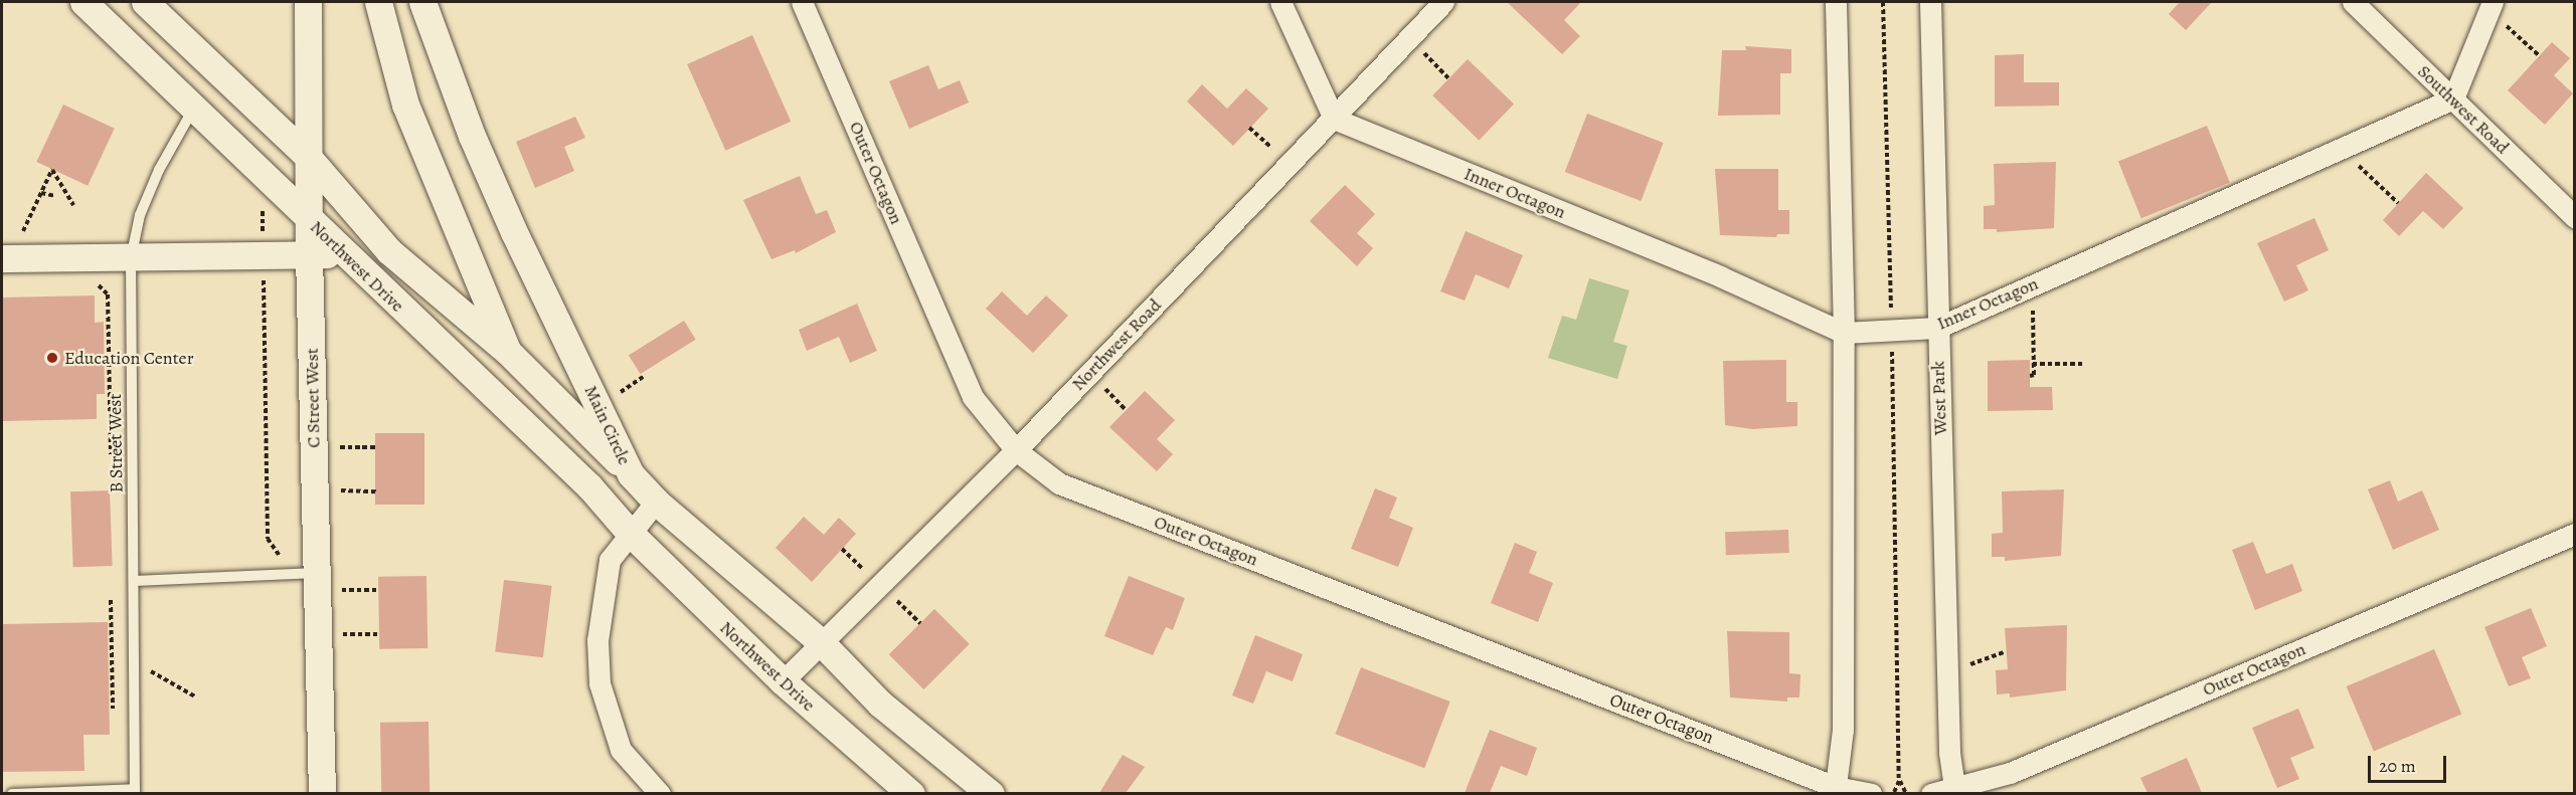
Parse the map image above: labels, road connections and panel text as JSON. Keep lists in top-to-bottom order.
{
  "streets": {
    "street": [
      "Southwest Road",
      "Outer Octagon",
      "Inner Octagon",
      "Northwest Drive",
      "Northwest Road",
      "C Street West",
      "West Park",
      "Main Circle"
    ],
    "lane": ["B Street West"]
  },
  "crossings": [
    ["Southwest Road", "Inner Octagon"],
    ["Outer Octagon", "Northwest Road"],
    ["Outer Octagon", "West Park"],
    ["Inner Octagon", "Northwest Road"],
    ["Inner Octagon", "West Park"],
    ["Northwest Drive", "Northwest Road"],
    ["Northwest Drive", "C Street West"],
    ["Northwest Drive", "Main Circle"],
    ["Northwest Drive", "B Street West"],
    ["Northwest Road", "Main Circle"]
  ],
  "places": ["Education Center"],
  "scale_bar": "20 m"
}
